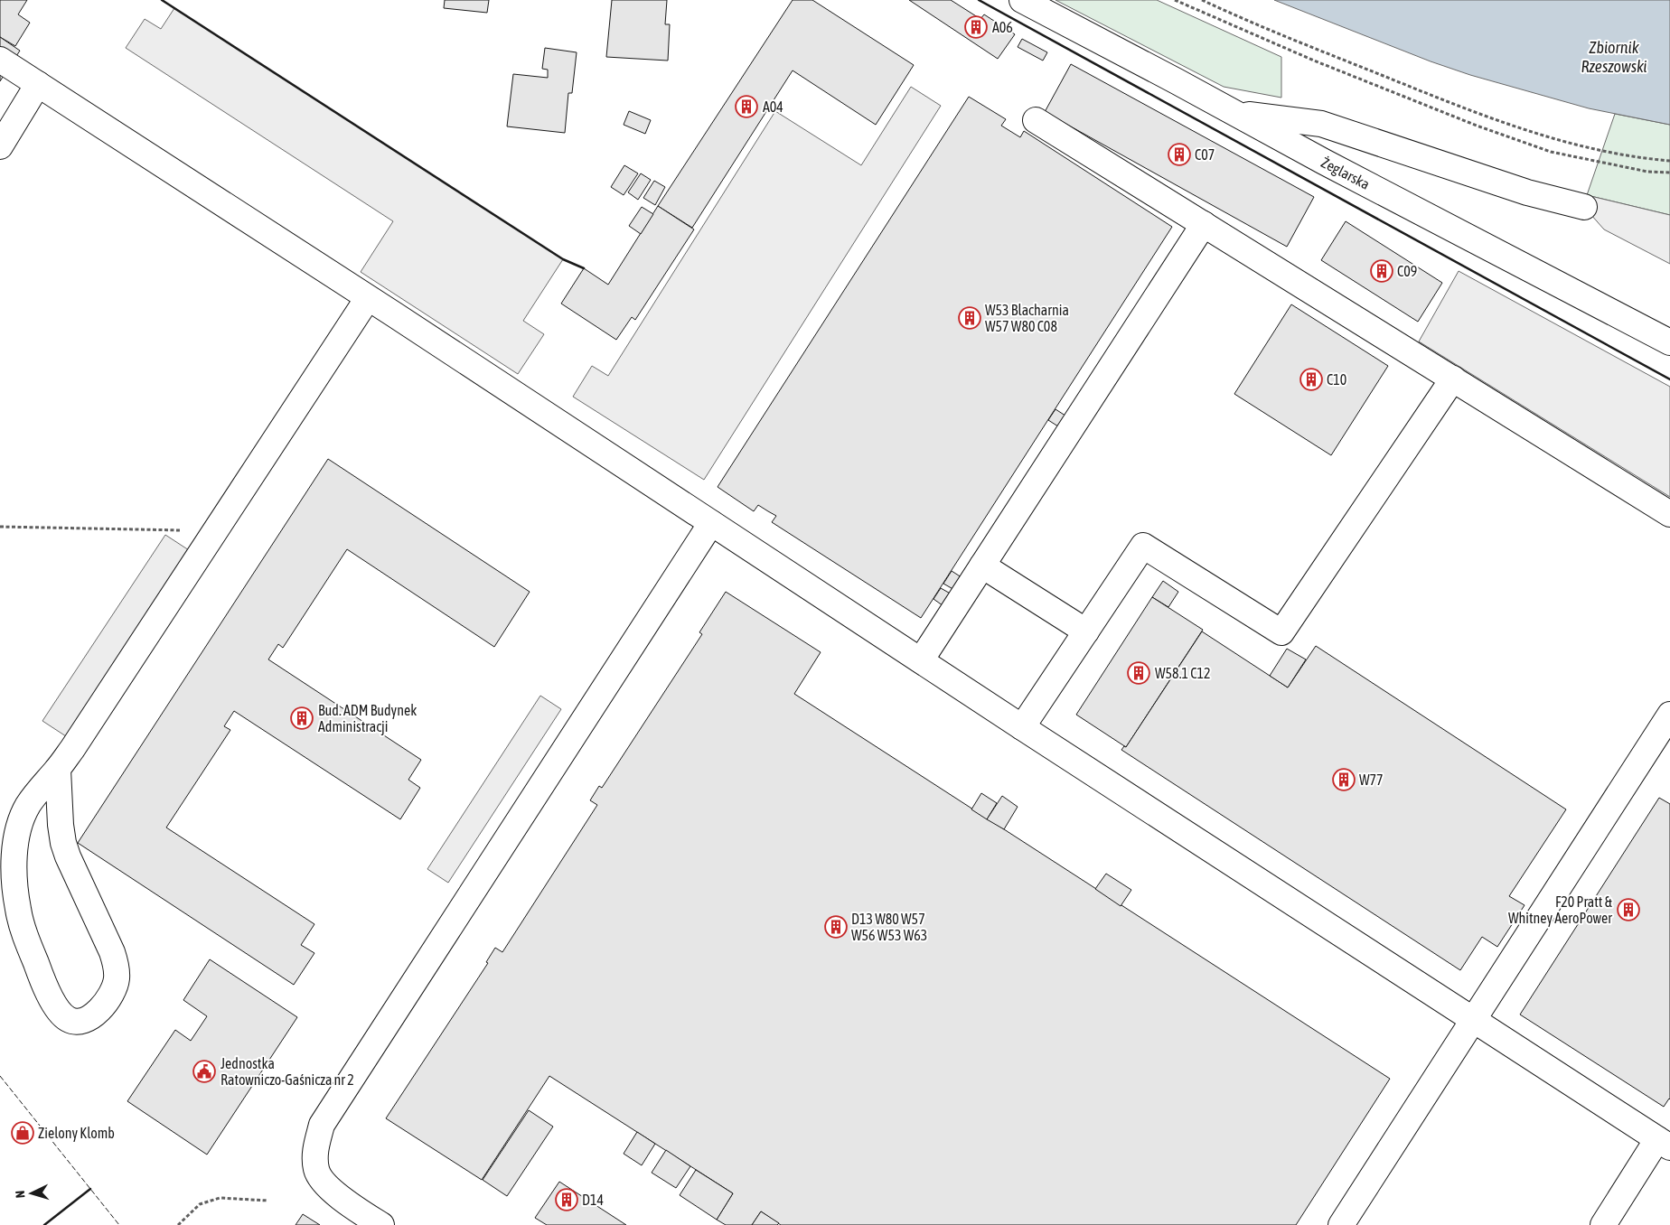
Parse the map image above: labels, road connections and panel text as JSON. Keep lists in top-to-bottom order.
{
  "streets": {
    "street": ["Żeglarska"]
  },
  "water": ["Zbiornik Rzeszowski"],
  "places": {
    "building": [
      "A06",
      "A04",
      "C07",
      "C09",
      "W53 Blacharnia W57 W80 C08",
      "C10",
      "W58.1 C12",
      "Bud. ADM Budynek Administracji",
      "W77",
      "F20 Pratt & Whitney AeroPower",
      "D13 W80 W57 W56 W53 W63",
      "D14"
    ],
    "public building": ["Jednostka Ratowniczo-Gaśnicza nr 2"],
    "shop": ["Zielony Klomb"]
  },
  "north": "left"
}
